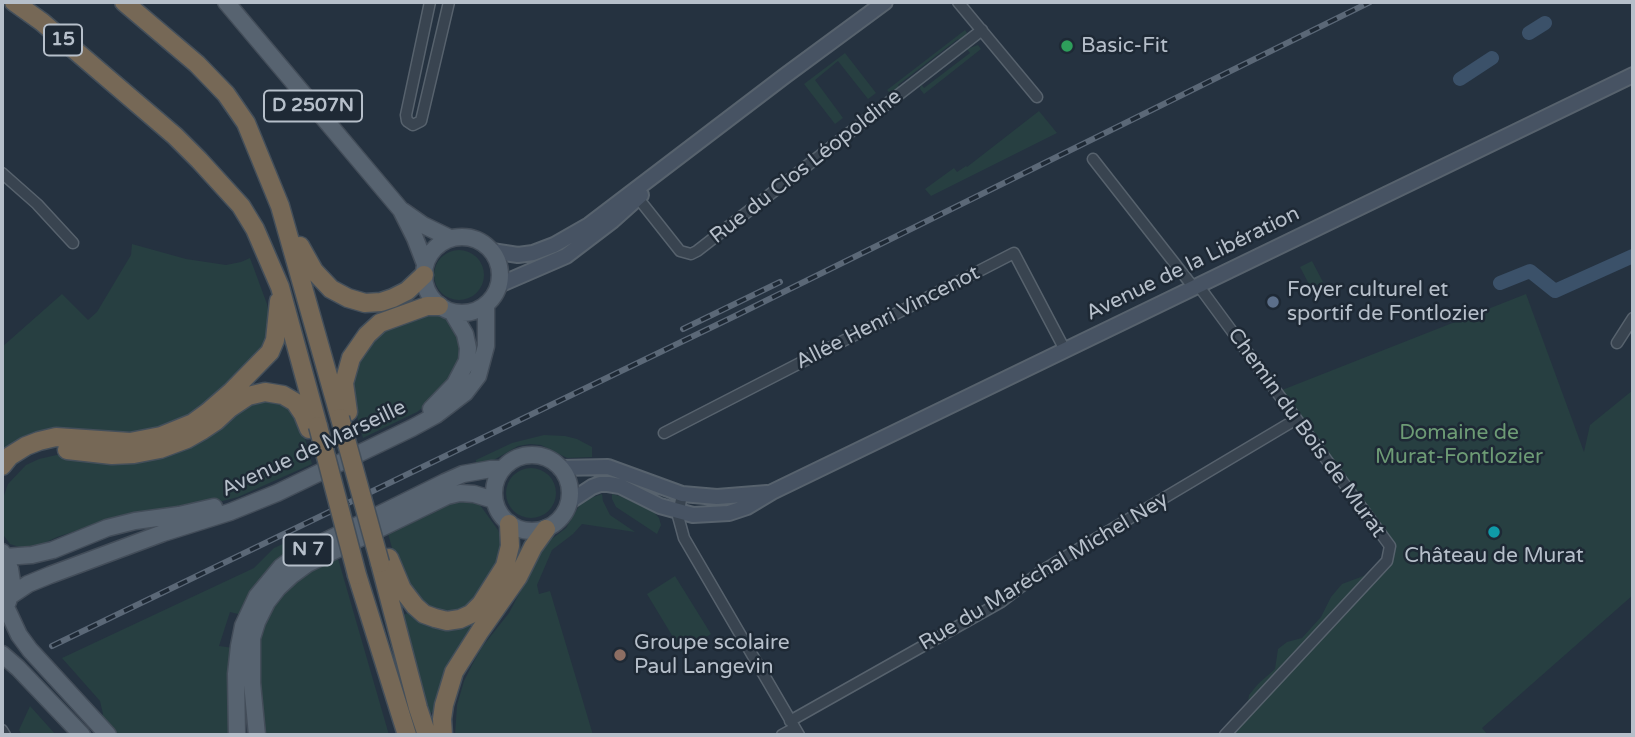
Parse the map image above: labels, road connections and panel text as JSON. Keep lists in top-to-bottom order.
{
  "streets": {
    "highway": ["15", "N 7"],
    "main road": ["D 2507N", "Avenue de la Libération", "Avenue de Marseille"],
    "street": [
      "Rue du Clos Léopoldine",
      "Allée Henri Vincenot",
      "Chemin du Bois de Murat",
      "Rue du Maréchal Michel Ney"
    ]
  },
  "crossings": [
    ["D 2507N", "Avenue de Marseille"],
    ["Avenue de la Libération", "Allée Henri Vincenot"],
    ["Avenue de la Libération", "Chemin du Bois de Murat"],
    ["Avenue de la Libération", "N 7"],
    ["Chemin du Bois de Murat", "Rue du Maréchal Michel Ney"]
  ],
  "parks": ["Domaine de Murat-Fontlozier"],
  "places": [
    "Basic-Fit",
    "Foyer culturel et sportif de Fontlozier",
    "Château de Murat",
    "Groupe scolaire Paul Langevin"
  ]
}
